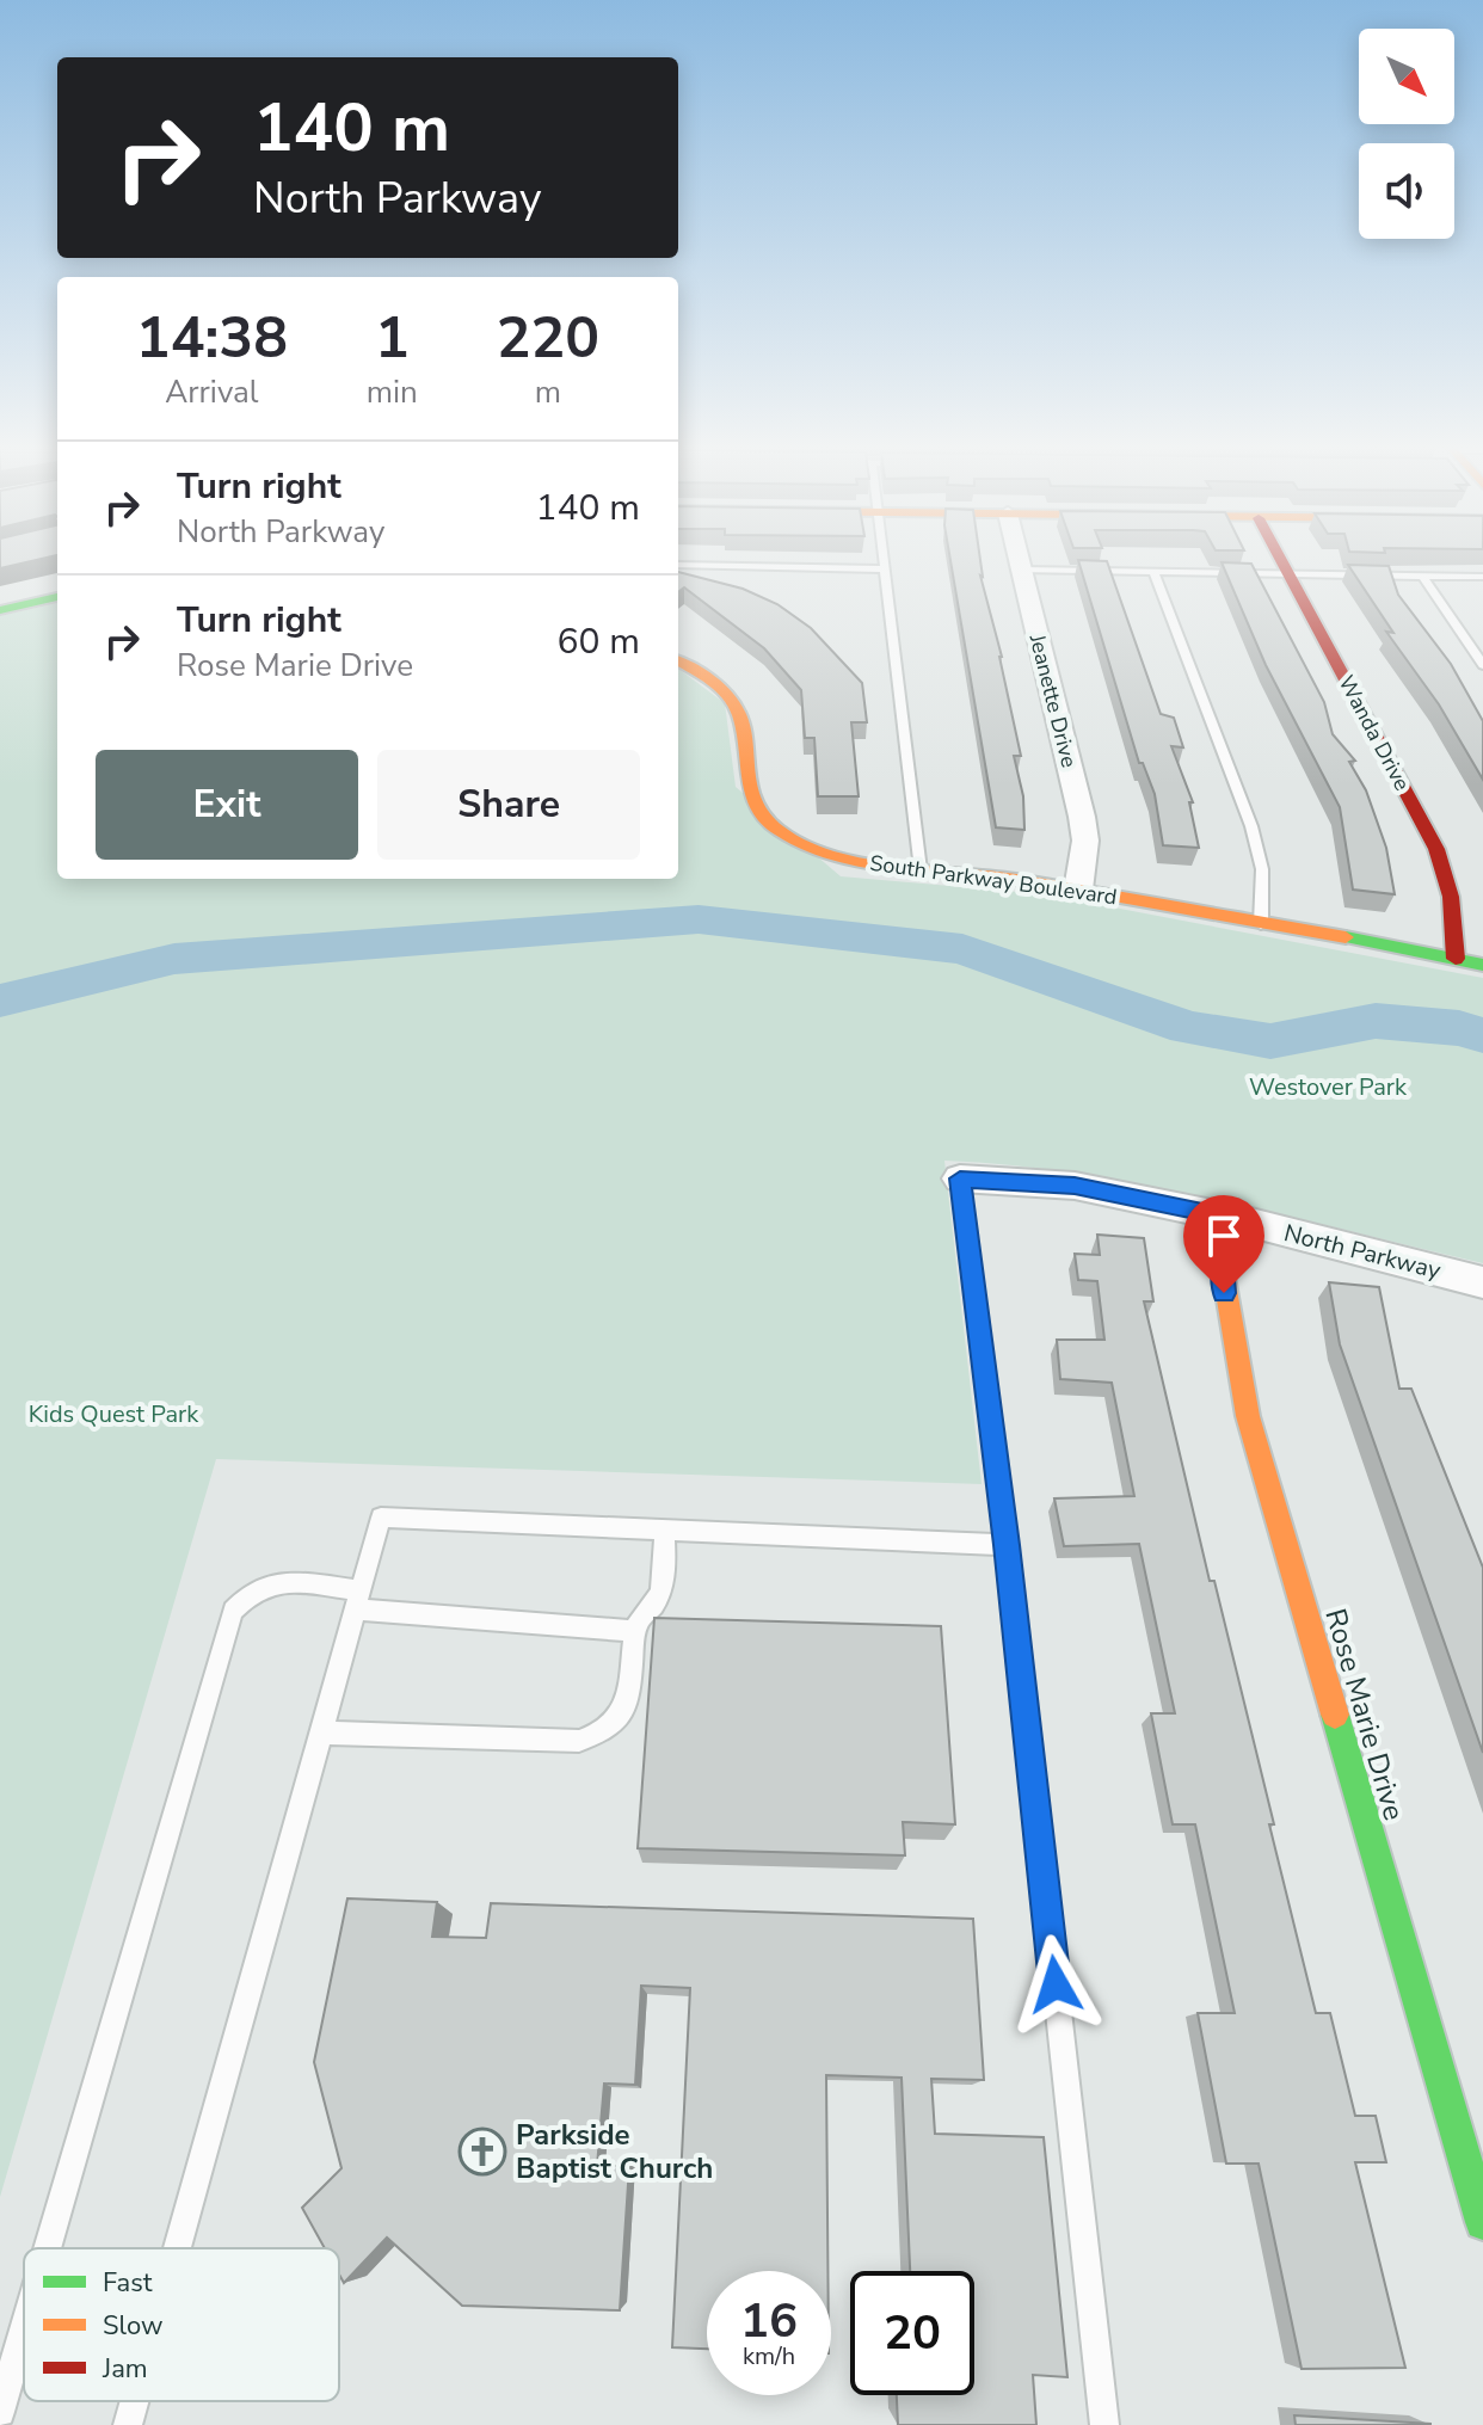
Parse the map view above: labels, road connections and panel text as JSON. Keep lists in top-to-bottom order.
{
  "streets": {
    "street": [
      "Jeanette Drive",
      "Wanda Drive",
      "South Parkway Boulevard",
      "North Parkway",
      "Rose Marie Drive"
    ]
  },
  "crossings": [
    ["Jeanette Drive", "South Parkway Boulevard"],
    ["Wanda Drive", "South Parkway Boulevard"],
    ["North Parkway", "Rose Marie Drive"]
  ],
  "parks": ["Westover Park", "Kids Quest Park"],
  "places": {
    "church": ["Parkside Baptist Church"]
  },
  "legend": ["Fast", "Slow", "Jam"],
  "north": "bottom right",
  "page": {
    "turn": ["140 m", "North Parkway"],
    "eta": [
      "14:38",
      "Arrival",
      "1",
      "min",
      "220",
      "m"
    ],
    "list": [
      {
        "name": "Turn right",
        "note": "North Parkway",
        "value": "140 m"
      },
      {
        "name": "Turn right",
        "note": "Rose Marie Drive",
        "value": "60 m"
      }
    ],
    "buttons": ["Exit", "Share"],
    "speed": "16 km/h",
    "limit": "20"
  }
}
